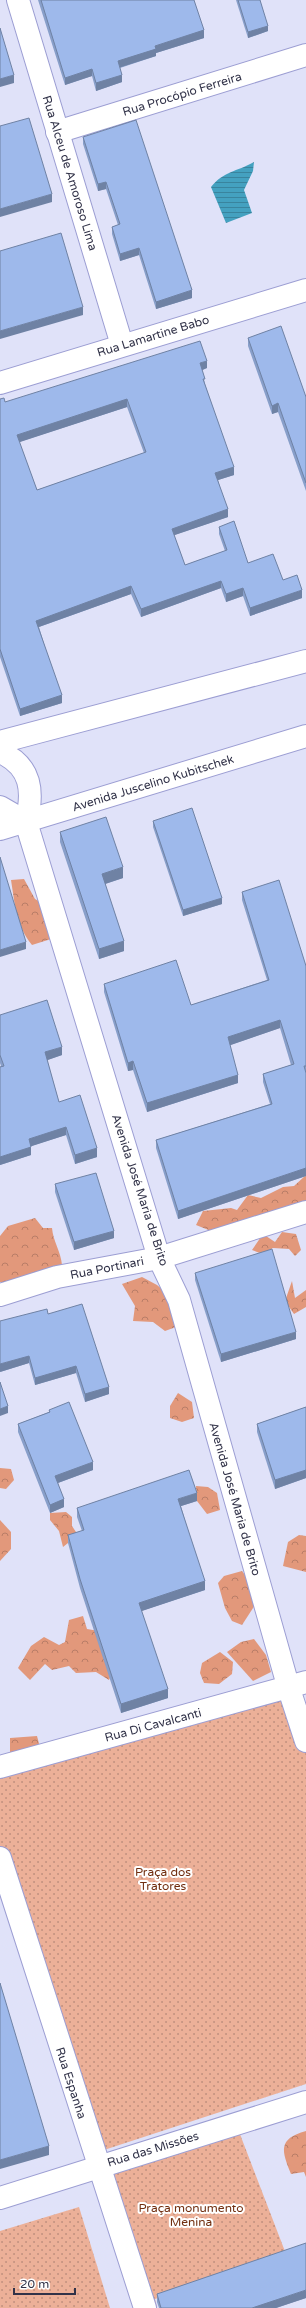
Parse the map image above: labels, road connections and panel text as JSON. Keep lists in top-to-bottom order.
{
  "streets": {
    "street": [
      "Rua Procópio Ferreira",
      "Rua Alceu de Amoroso Lima",
      "Rua Lamartine Babo",
      "Avenida Juscelino Kubitschek",
      "Avenida José Maria de Brito",
      "Rua Portinari",
      "Rua Di Cavalcanti",
      "Rua Espanha",
      "Rua das Missões"
    ]
  },
  "crossings": [
    ["Rua Procópio Ferreira", "Rua Alceu de Amoroso Lima"],
    ["Rua Alceu de Amoroso Lima", "Rua Lamartine Babo"],
    ["Avenida Juscelino Kubitschek", "Avenida José Maria de Brito"],
    ["Avenida José Maria de Brito", "Rua Portinari"],
    ["Avenida José Maria de Brito", "Rua Di Cavalcanti"],
    ["Rua Espanha", "Rua das Missões"]
  ],
  "parks": ["Praça dos Tratores", "Praça monumento Menina"],
  "scale_bar": "20 m"
}
